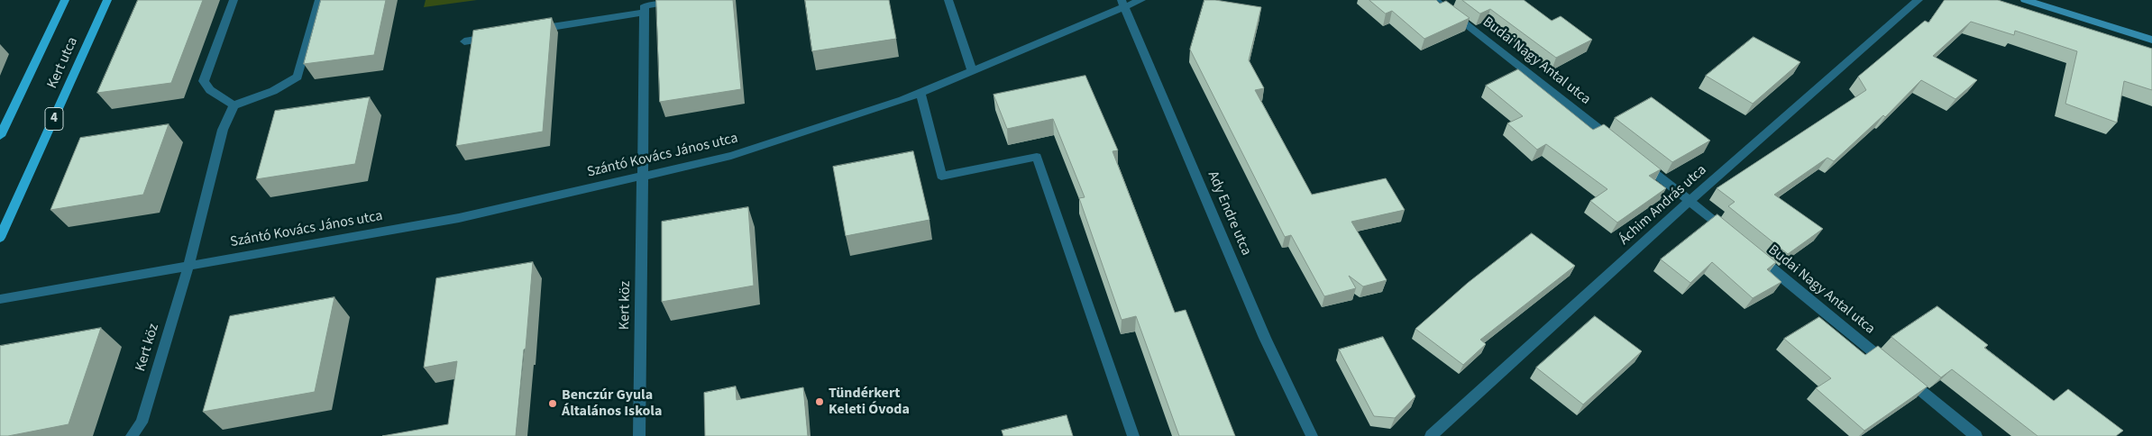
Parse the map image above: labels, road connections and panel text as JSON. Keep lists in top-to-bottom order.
{
  "streets": {
    "main road": ["Kert utca", "4"],
    "street": [
      "Budai Nagy Antal utca",
      "Szántó Kovács János utca",
      "Áchim András utca",
      "Ady Endre utca",
      "Kert köz"
    ]
  },
  "crossings": [
    ["Szántó Kovács János utca", "Ady Endre utca"],
    ["Szántó Kovács János utca", "Kert köz"]
  ],
  "places": ["Tündérkert Keleti Óvoda", "Benczúr Gyula Általános Iskola"]
}
